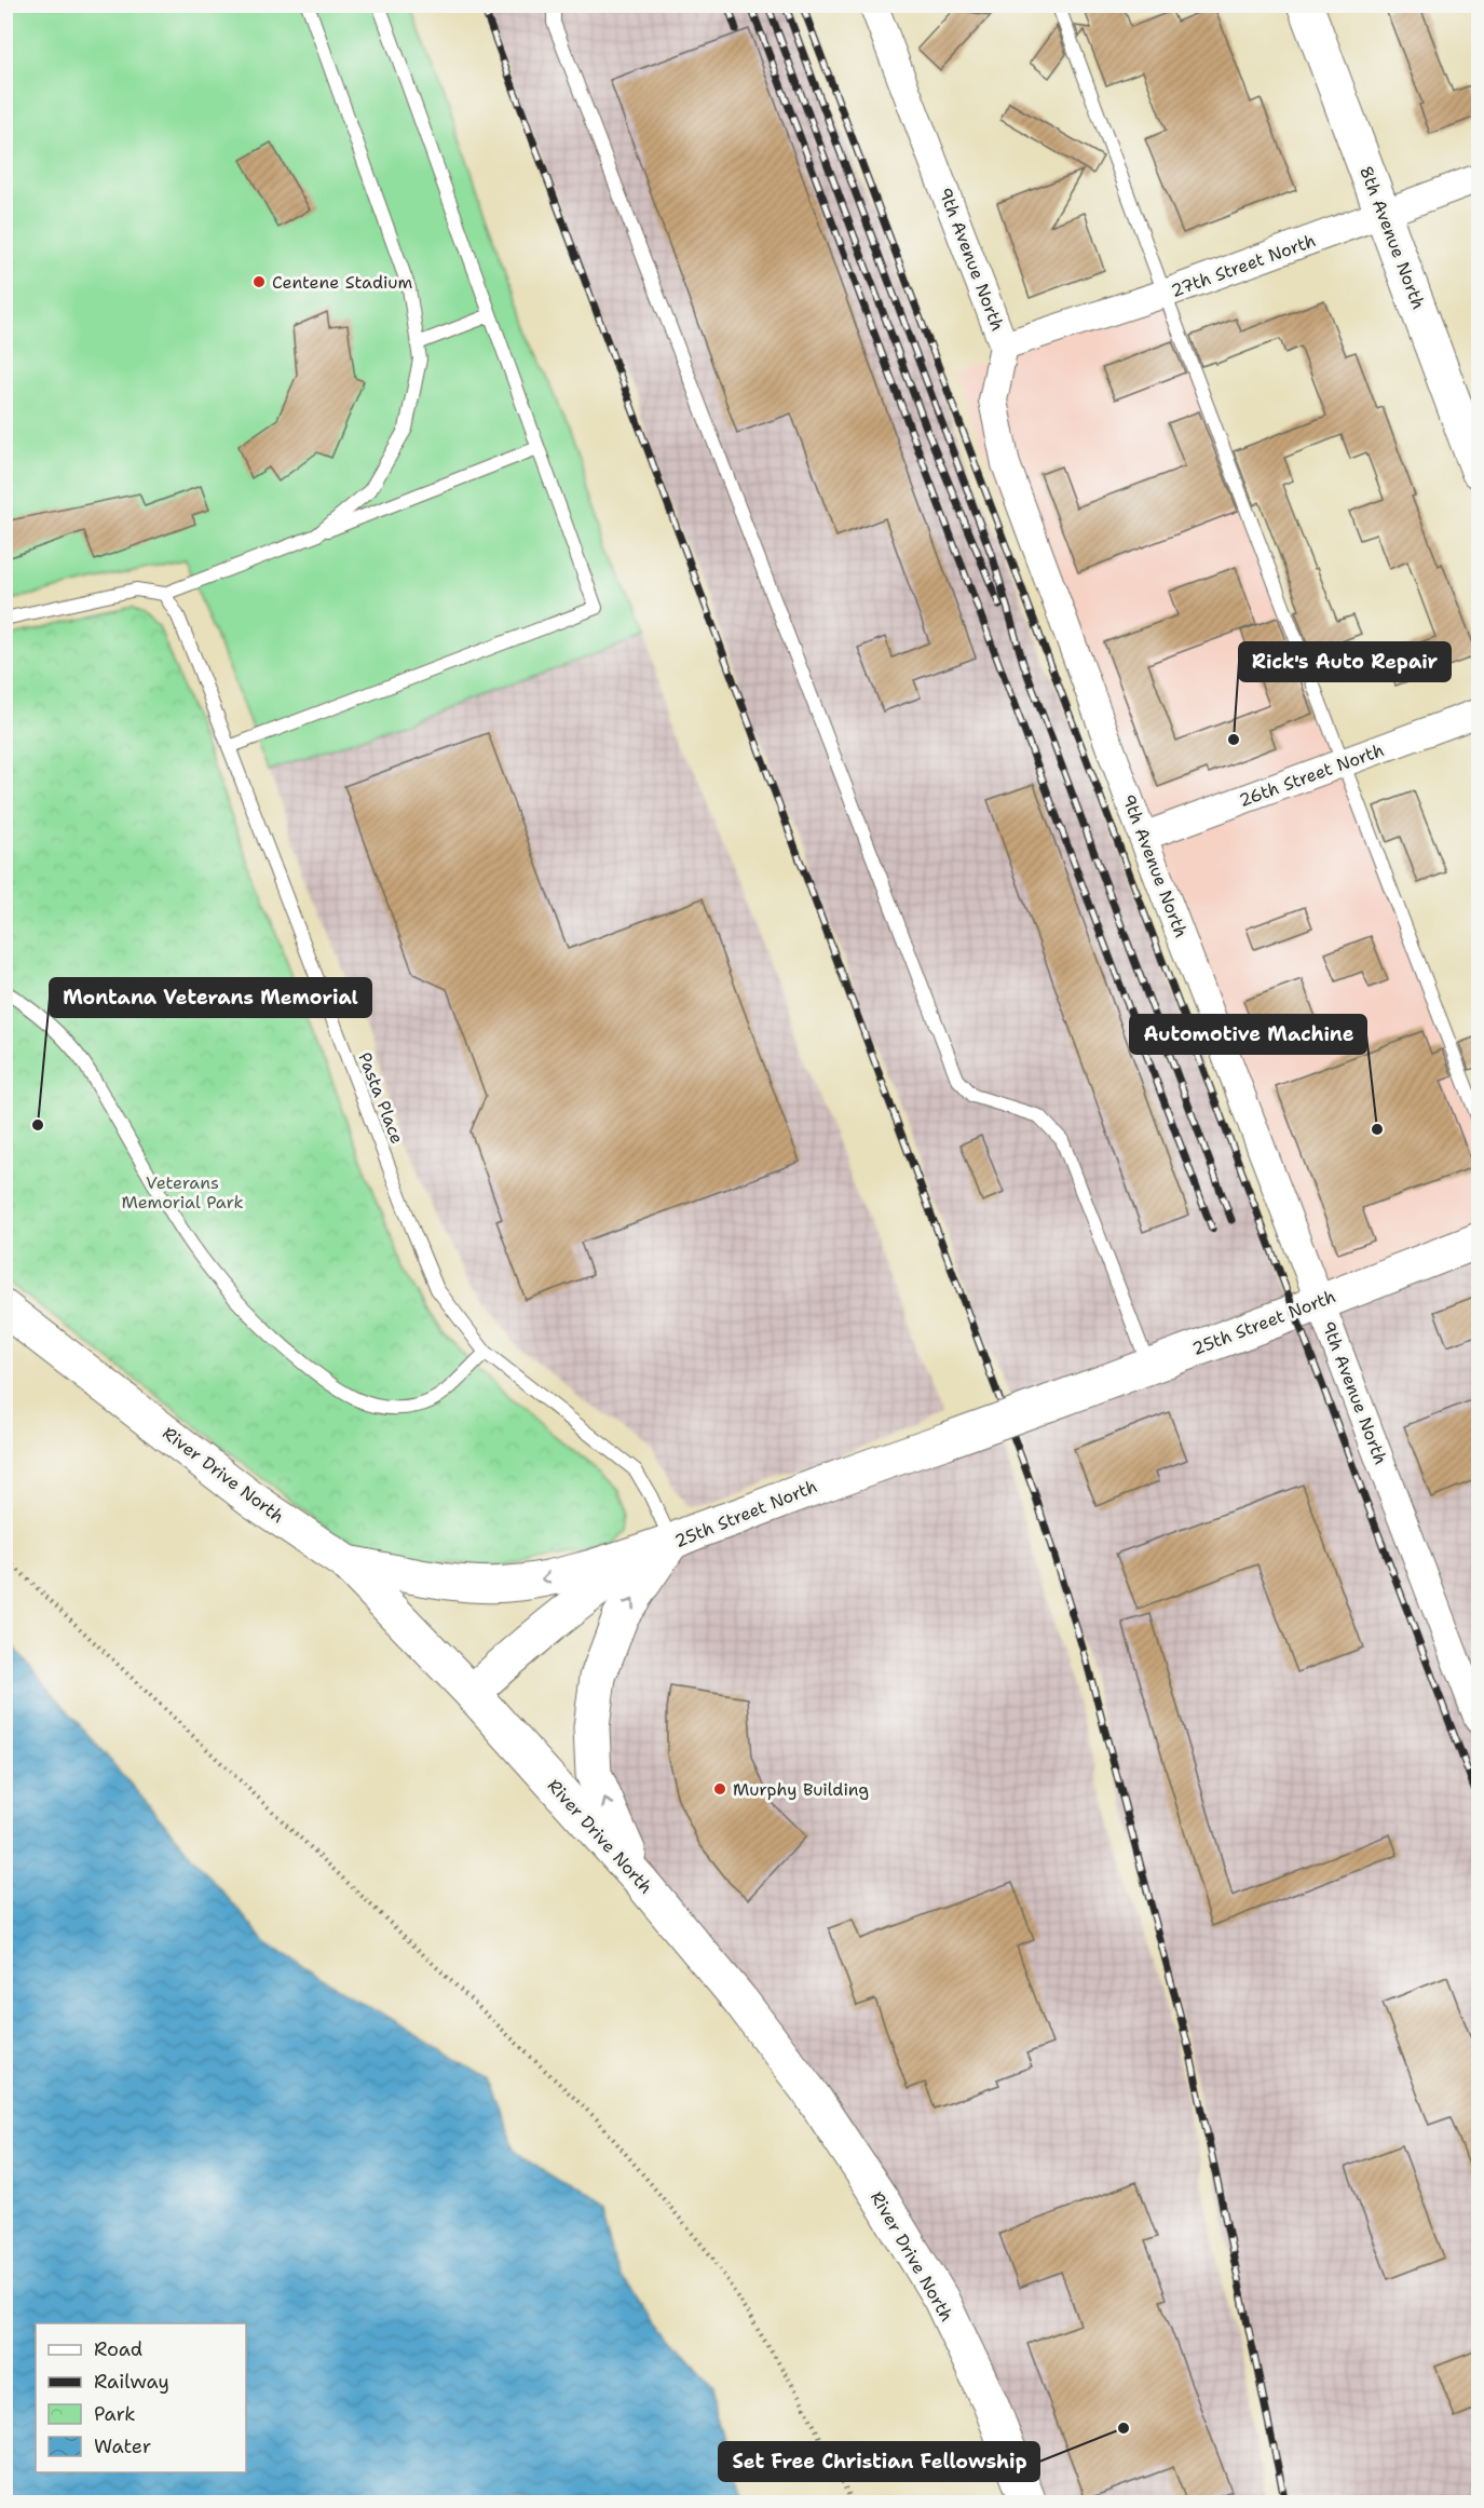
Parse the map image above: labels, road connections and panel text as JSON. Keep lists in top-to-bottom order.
{
  "streets": {
    "main road": ["8th Avenue North", "25th Street North", "River Drive North"],
    "street": ["9th Avenue North", "27th Street North", "26th Street North"],
    "lane": ["Pasta Place"]
  },
  "crossings": [
    ["8th Avenue North", "27th Street North"],
    ["9th Avenue North", "27th Street North"],
    ["9th Avenue North", "26th Street North"],
    ["9th Avenue North", "25th Street North"],
    ["Pasta Place", "25th Street North"],
    ["25th Street North", "River Drive North"]
  ],
  "parks": ["Veterans Memorial Park"],
  "places": [
    "Centene Stadium",
    "Rick's Auto Repair",
    "Montana Veterans Memorial",
    "Automotive Machine",
    "Murphy Building",
    "Set Free Christian Fellowship"
  ],
  "legend": [
    "Road",
    "Railway",
    "Park",
    "Water"
  ]
}
